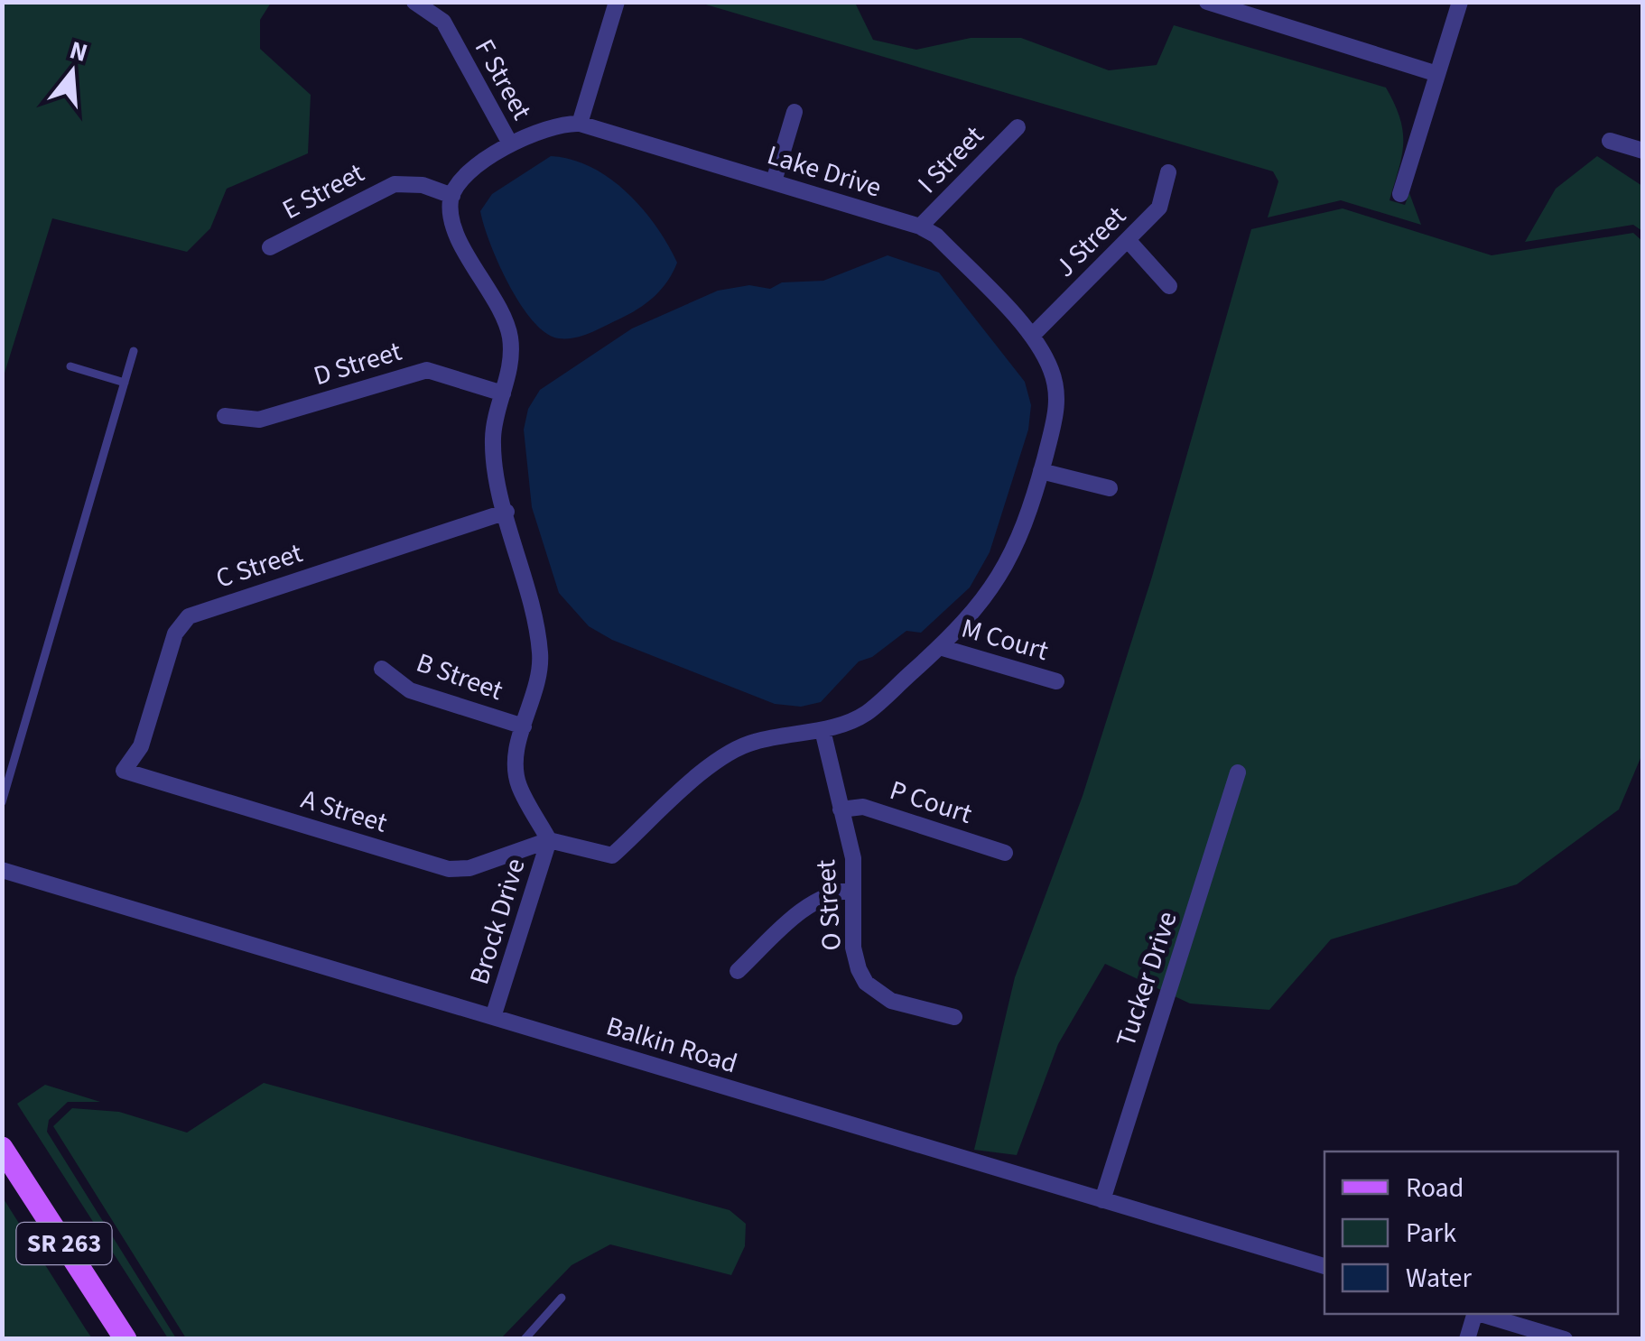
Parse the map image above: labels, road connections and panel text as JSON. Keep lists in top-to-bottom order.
{
  "streets": {
    "main road": ["SR 263"],
    "street": [
      "F Street",
      "I Street",
      "Lake Drive",
      "E Street",
      "J Street",
      "D Street",
      "C Street",
      "M Court",
      "B Street",
      "P Court",
      "A Street",
      "O Street",
      "Brock Drive",
      "Tucker Drive",
      "Balkin Road"
    ]
  },
  "crossings": [
    ["F Street", "Lake Drive"],
    ["I Street", "Lake Drive"],
    ["Lake Drive", "E Street"],
    ["Lake Drive", "J Street"],
    ["Lake Drive", "M Court"],
    ["Lake Drive", "A Street"],
    ["Lake Drive", "O Street"],
    ["Lake Drive", "Brock Drive"],
    ["C Street", "A Street"],
    ["P Court", "O Street"],
    ["A Street", "Brock Drive"],
    ["Brock Drive", "Balkin Road"],
    ["Tucker Drive", "Balkin Road"]
  ],
  "legend": ["Road", "Park", "Water"],
  "north": "top"
}
